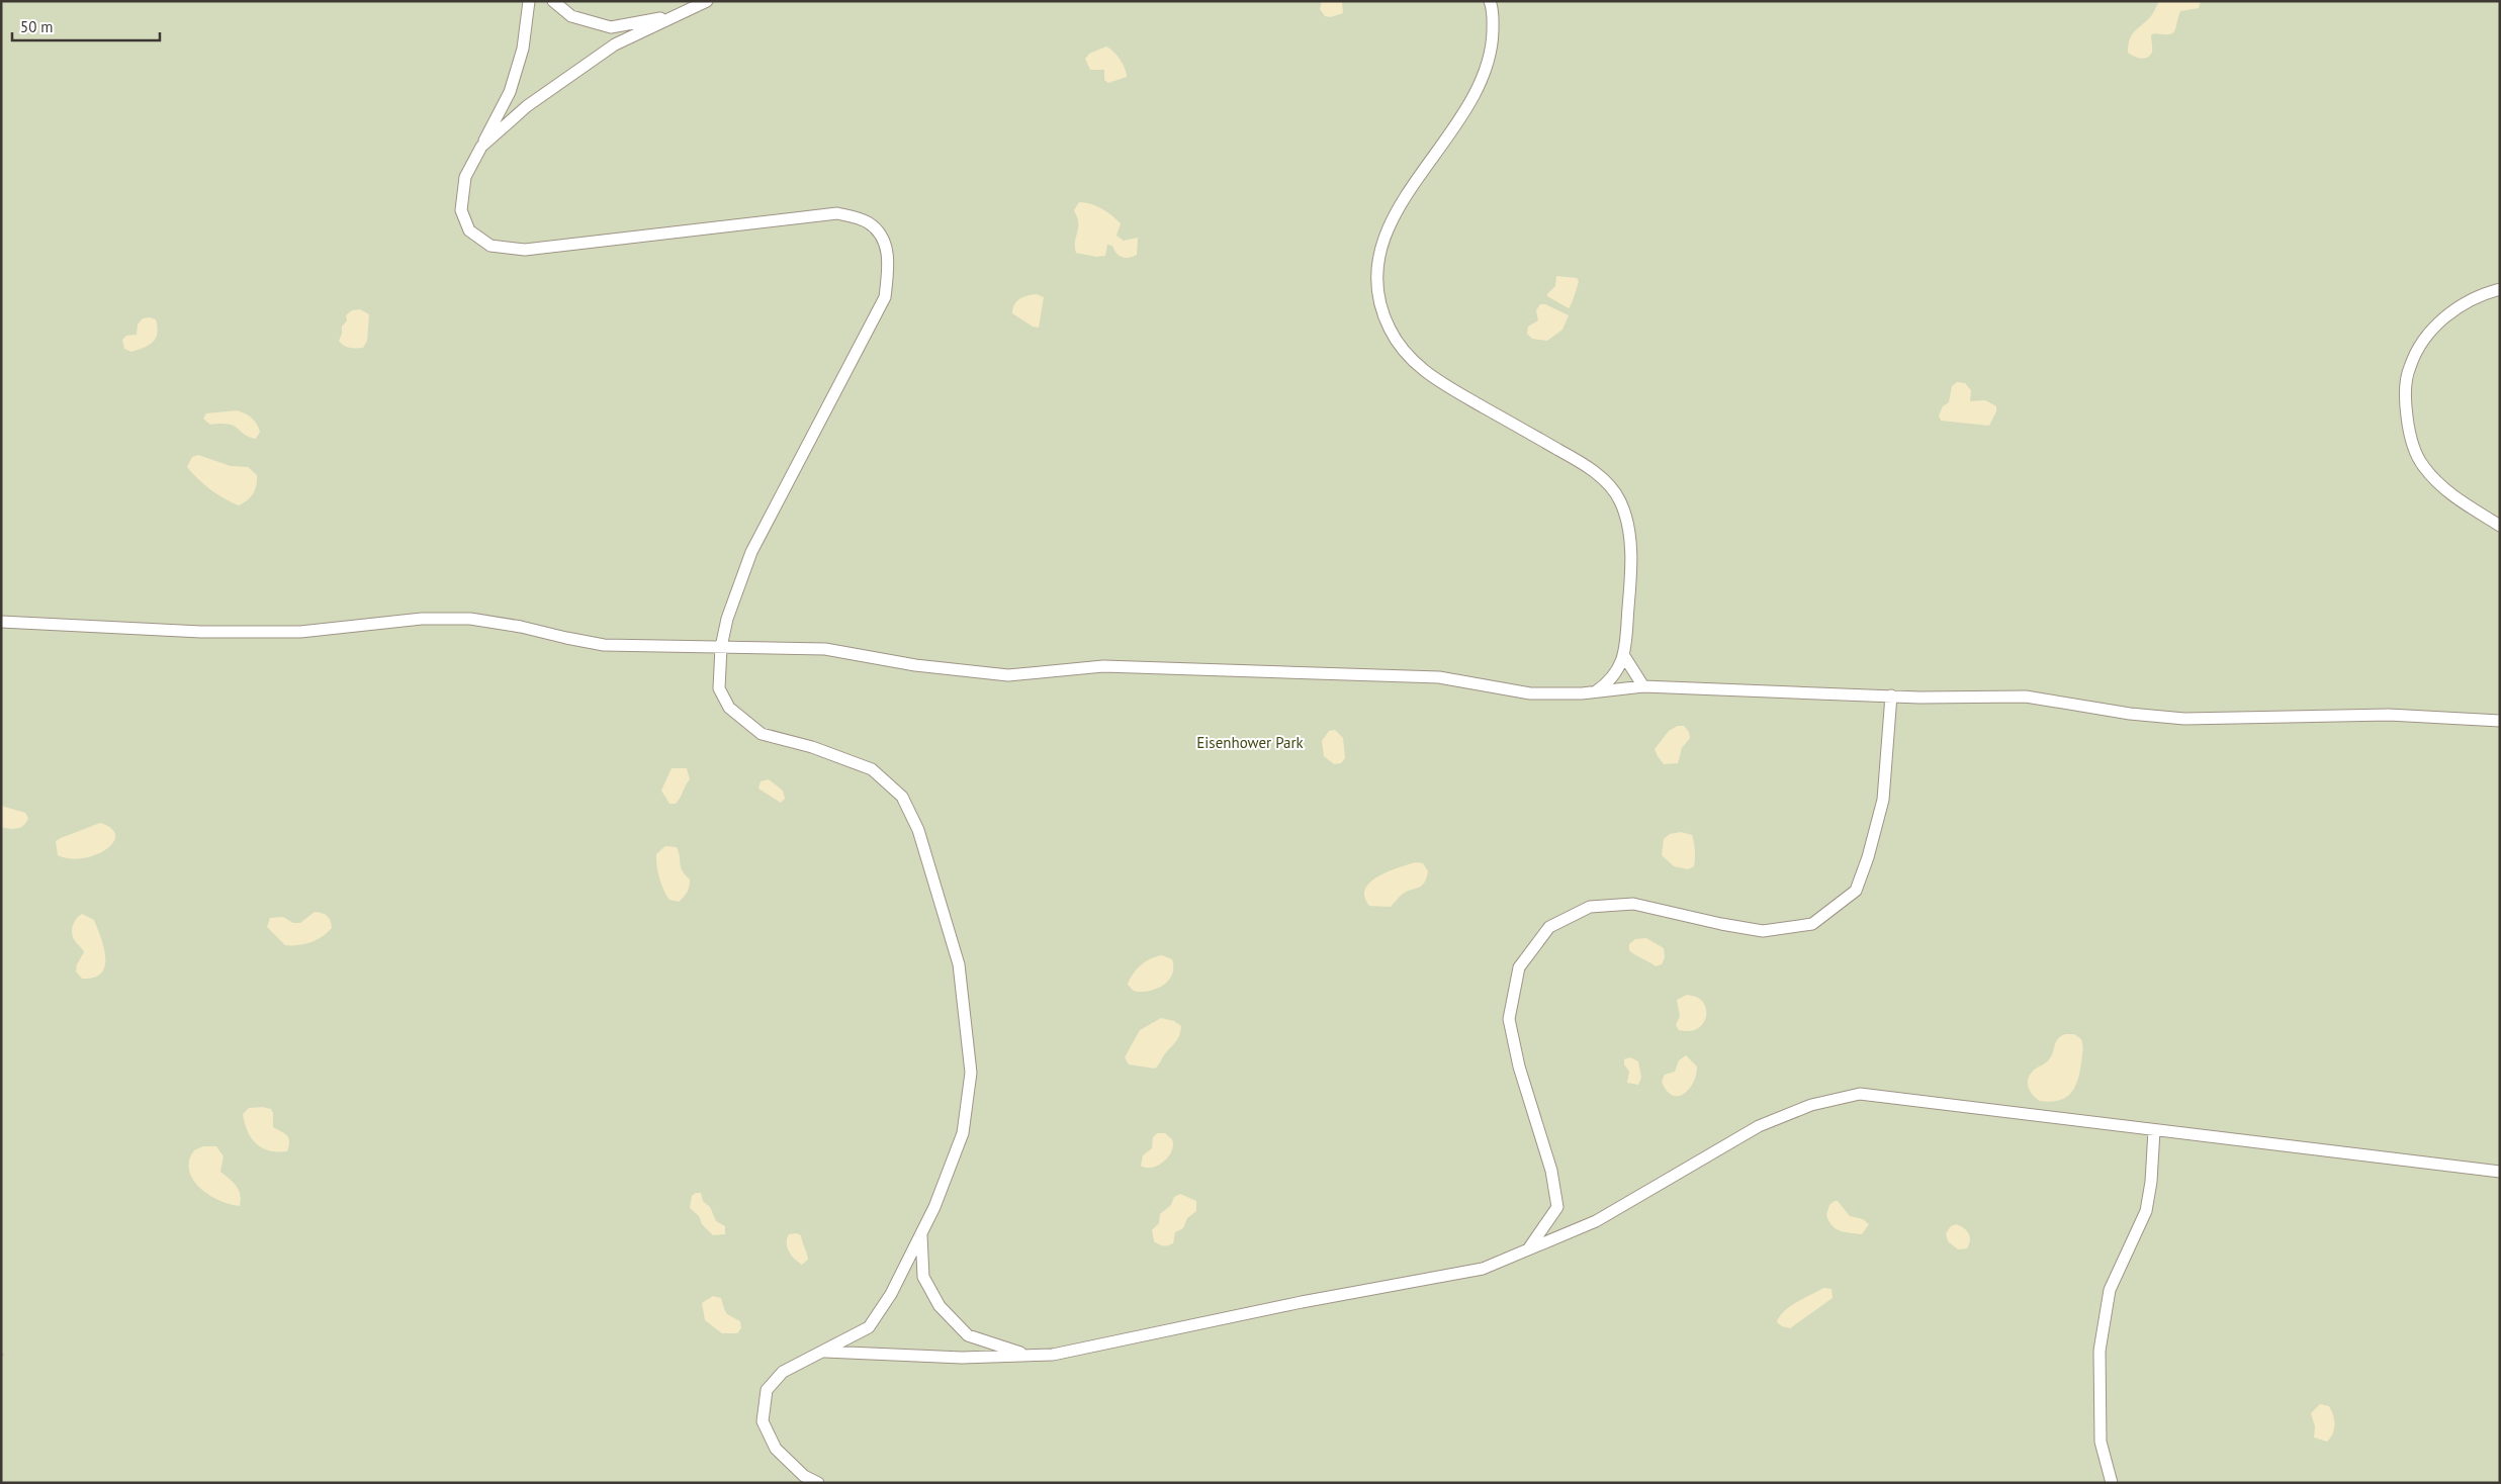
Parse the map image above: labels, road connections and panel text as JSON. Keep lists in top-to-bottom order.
{
  "parks": ["Eisenhower Park"],
  "scale_bar": "50 m"
}
